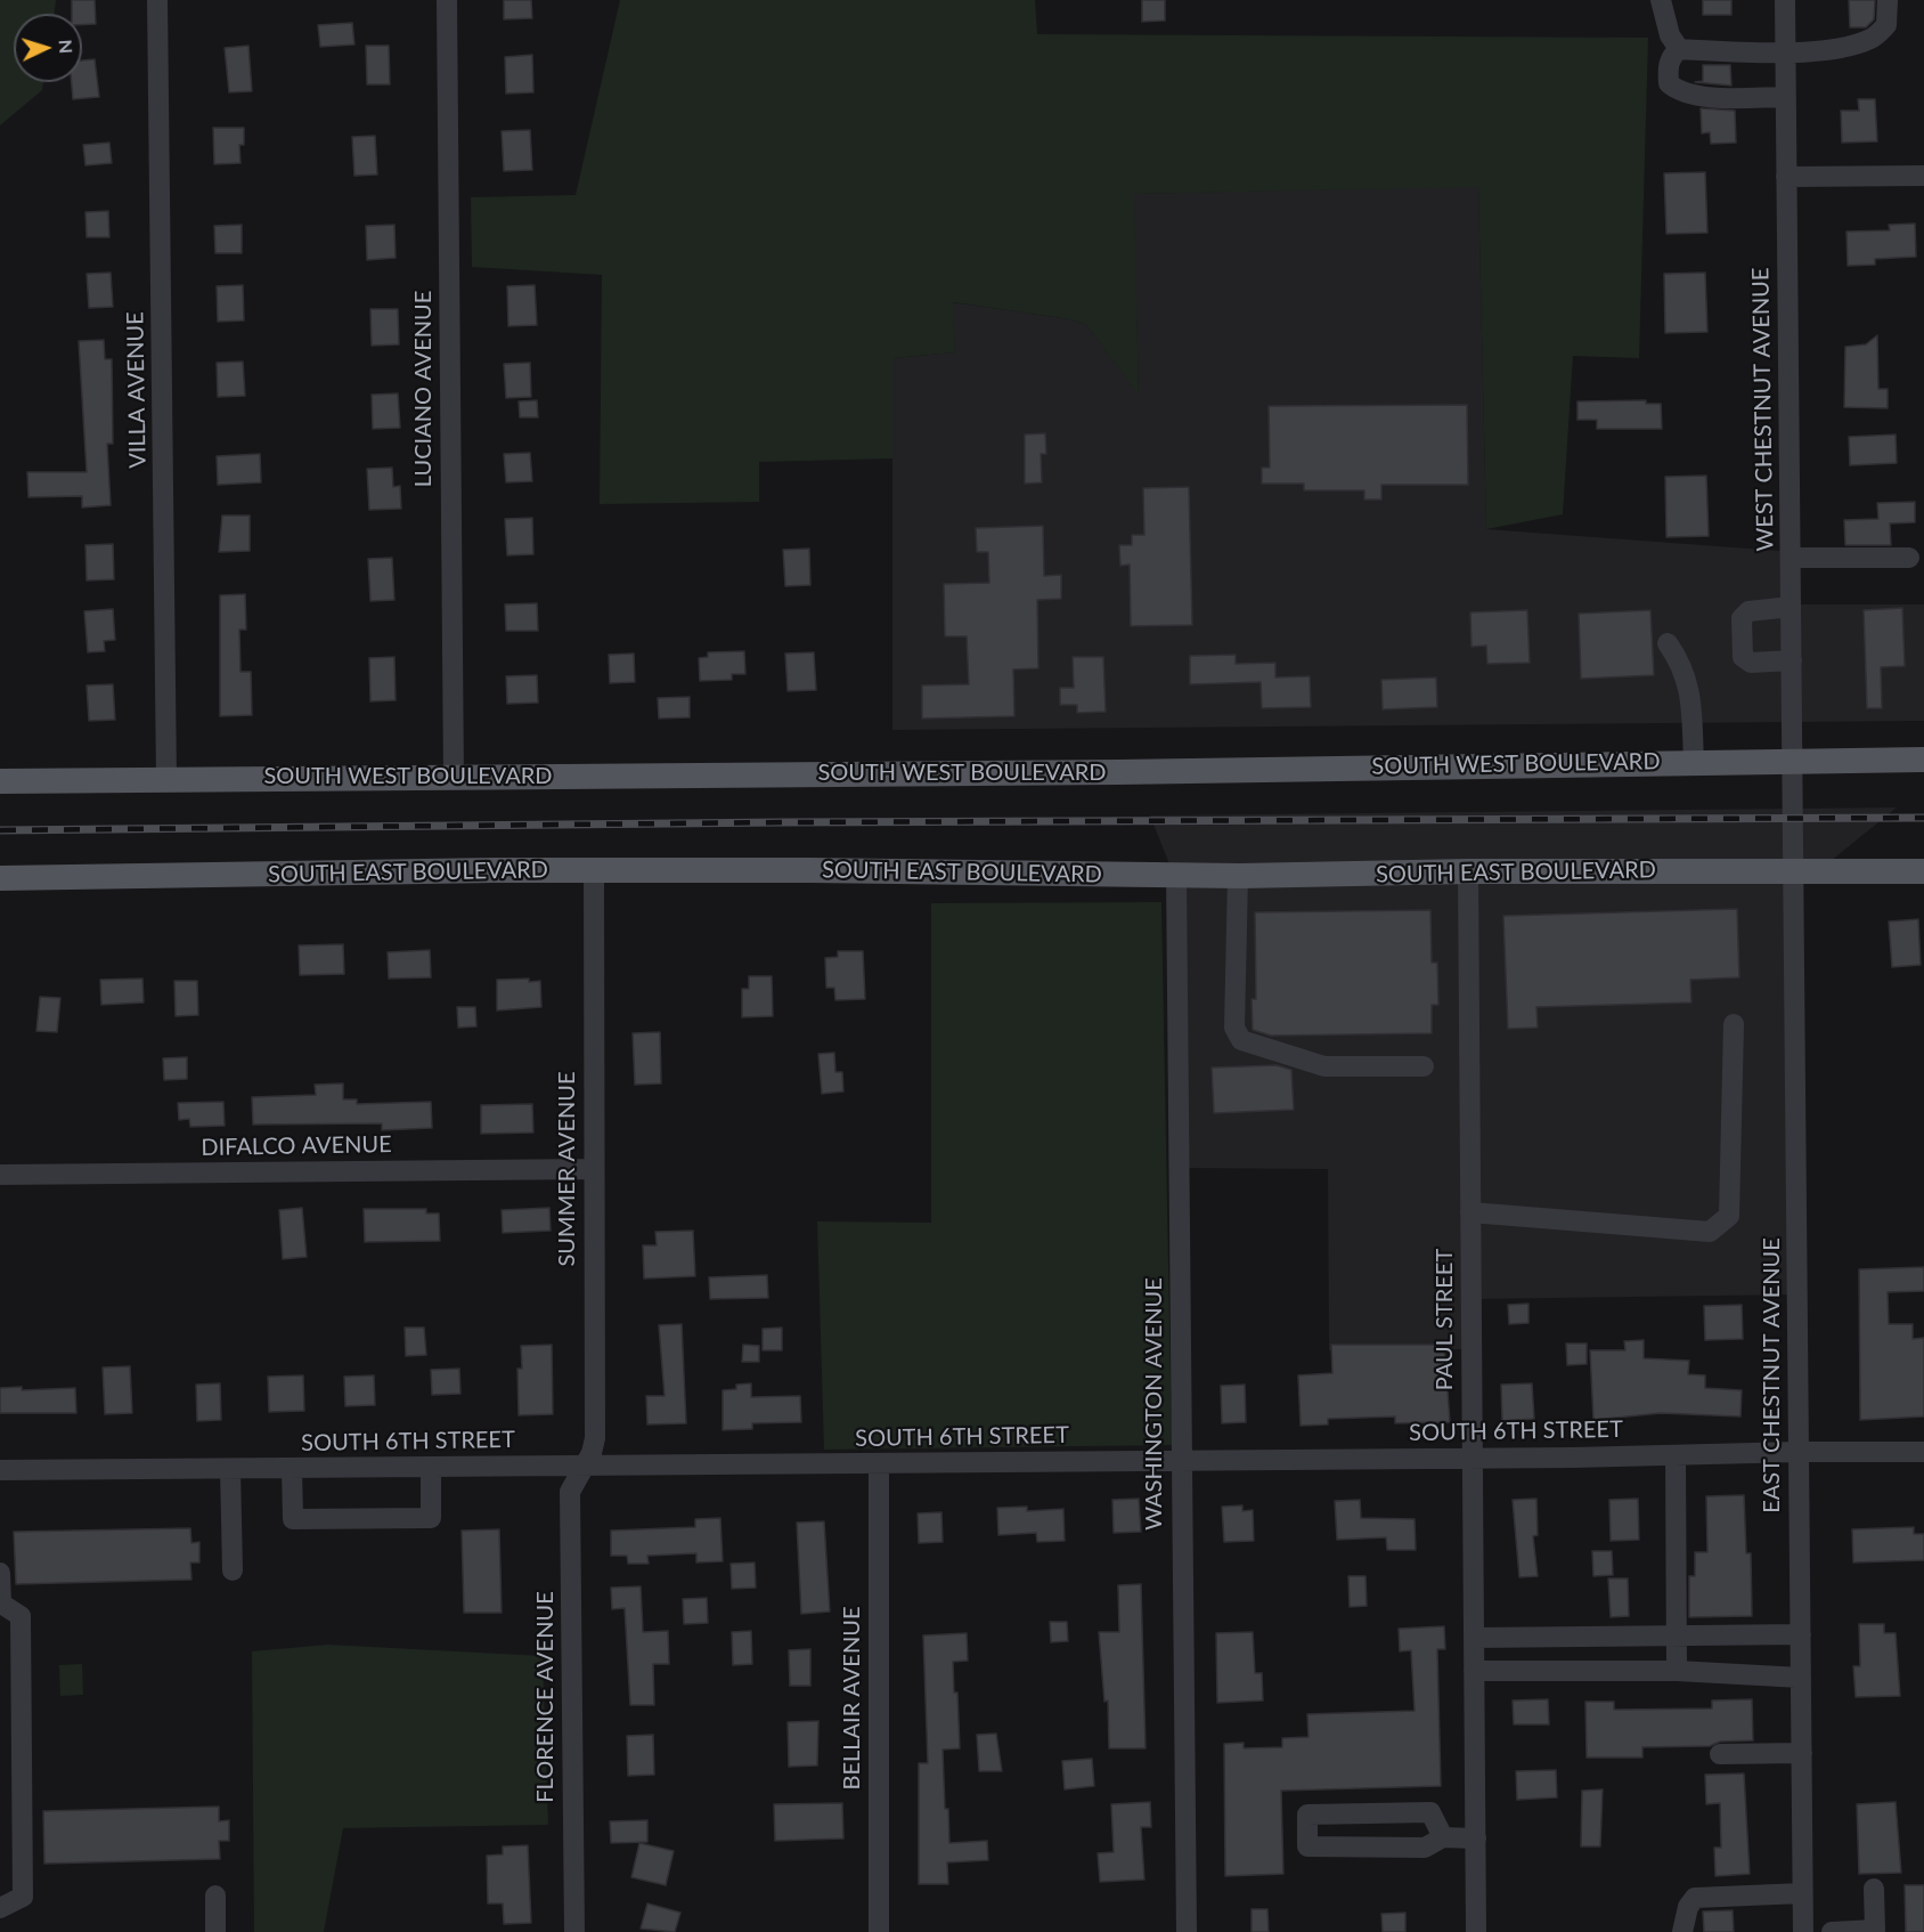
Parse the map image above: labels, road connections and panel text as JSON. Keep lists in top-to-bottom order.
{
  "streets": {
    "main road": ["SOUTH WEST BOULEVARD", "SOUTH EAST BOULEVARD"],
    "street": [
      "LUCIANO AVENUE",
      "VILLA AVENUE",
      "WEST CHESTNUT AVENUE",
      "DIFALCO AVENUE",
      "SUMMER AVENUE",
      "PAUL STREET",
      "EAST CHESTNUT AVENUE",
      "WASHINGTON AVENUE",
      "SOUTH 6TH STREET",
      "FLORENCE AVENUE",
      "BELLAIR AVENUE"
    ]
  },
  "crossings": [
    ["LUCIANO AVENUE", "SOUTH WEST BOULEVARD"],
    ["VILLA AVENUE", "SOUTH WEST BOULEVARD"],
    ["WEST CHESTNUT AVENUE", "SOUTH WEST BOULEVARD"],
    ["WEST CHESTNUT AVENUE", "EAST CHESTNUT AVENUE"],
    ["SOUTH EAST BOULEVARD", "SUMMER AVENUE"],
    ["SOUTH EAST BOULEVARD", "PAUL STREET"],
    ["SOUTH EAST BOULEVARD", "EAST CHESTNUT AVENUE"],
    ["SOUTH EAST BOULEVARD", "WASHINGTON AVENUE"],
    ["DIFALCO AVENUE", "SUMMER AVENUE"],
    ["SUMMER AVENUE", "SOUTH 6TH STREET"],
    ["SUMMER AVENUE", "FLORENCE AVENUE"],
    ["PAUL STREET", "SOUTH 6TH STREET"],
    ["EAST CHESTNUT AVENUE", "SOUTH 6TH STREET"],
    ["WASHINGTON AVENUE", "SOUTH 6TH STREET"],
    ["SOUTH 6TH STREET", "FLORENCE AVENUE"],
    ["SOUTH 6TH STREET", "BELLAIR AVENUE"]
  ],
  "north": "right"
}
